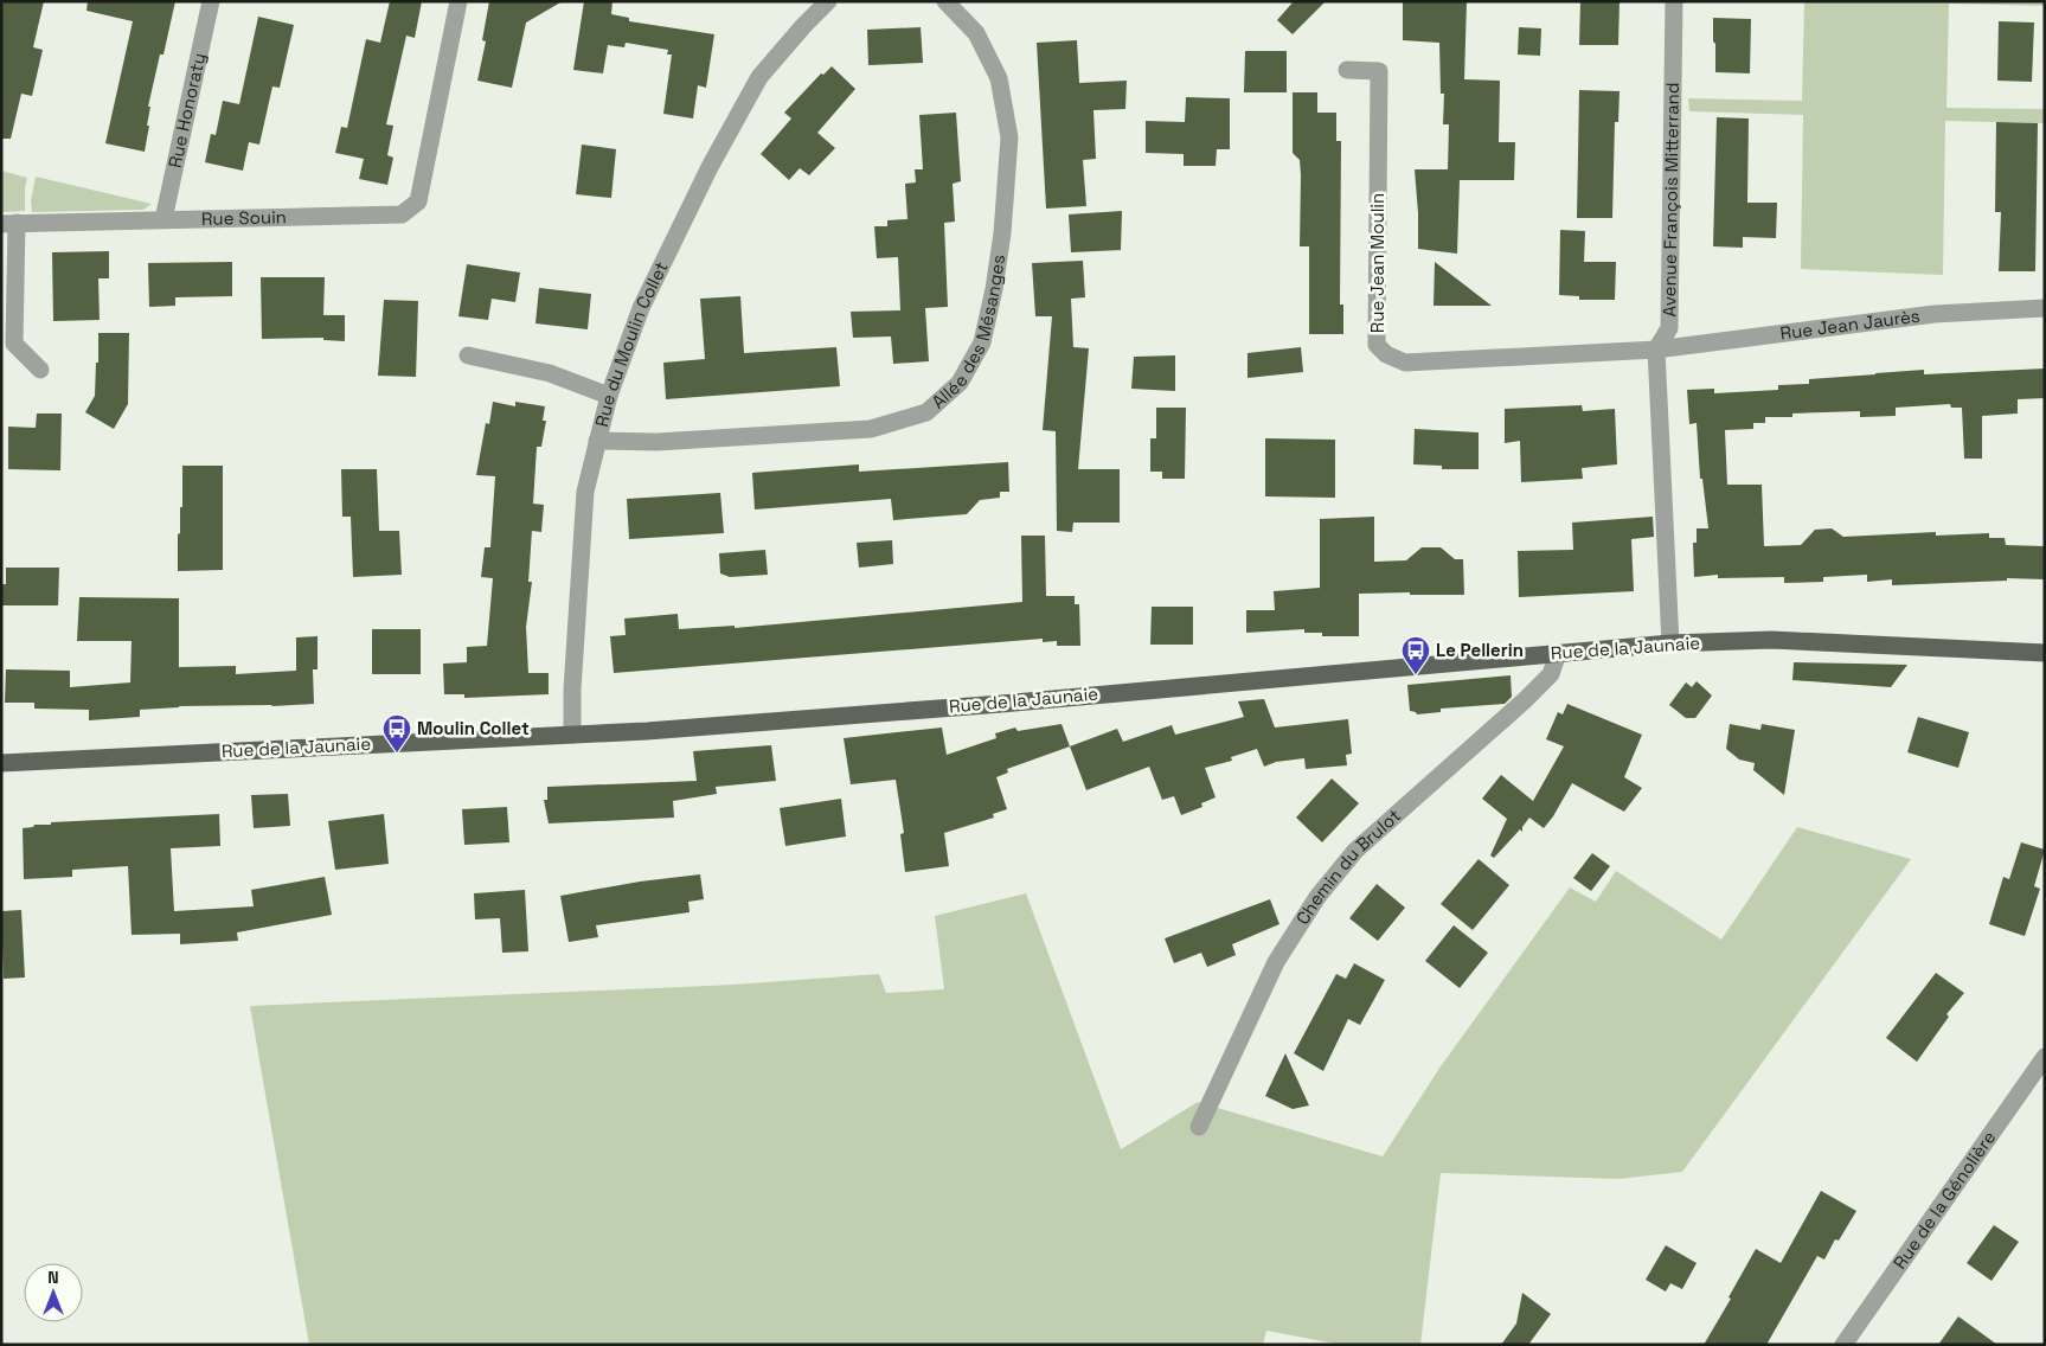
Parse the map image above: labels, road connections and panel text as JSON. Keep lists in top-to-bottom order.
{
  "streets": {
    "main road": ["Rue de la Jaunaie"],
    "street": [
      "Rue Honoraty",
      "Avenue François Mitterrand",
      "Rue Souin",
      "Rue Jean Moulin",
      "Rue Jean Jaurès",
      "Allée des Mésanges",
      "Rue du Moulin Collet",
      "Chemin du Brulot",
      "Rue de la Génolière"
    ]
  },
  "crossings": [
    ["Rue Honoraty", "Rue Souin"],
    ["Avenue François Mitterrand", "Rue Jean Moulin"],
    ["Avenue François Mitterrand", "Rue Jean Jaurès"],
    ["Avenue François Mitterrand", "Rue de la Jaunaie"],
    ["Rue Jean Moulin", "Rue Jean Jaurès"],
    ["Allée des Mésanges", "Rue du Moulin Collet"],
    ["Rue du Moulin Collet", "Rue de la Jaunaie"],
    ["Rue de la Jaunaie", "Chemin du Brulot"]
  ],
  "places": {
    "bus stop": ["Le Pellerin", "Moulin Collet"]
  },
  "north": "top"
}
